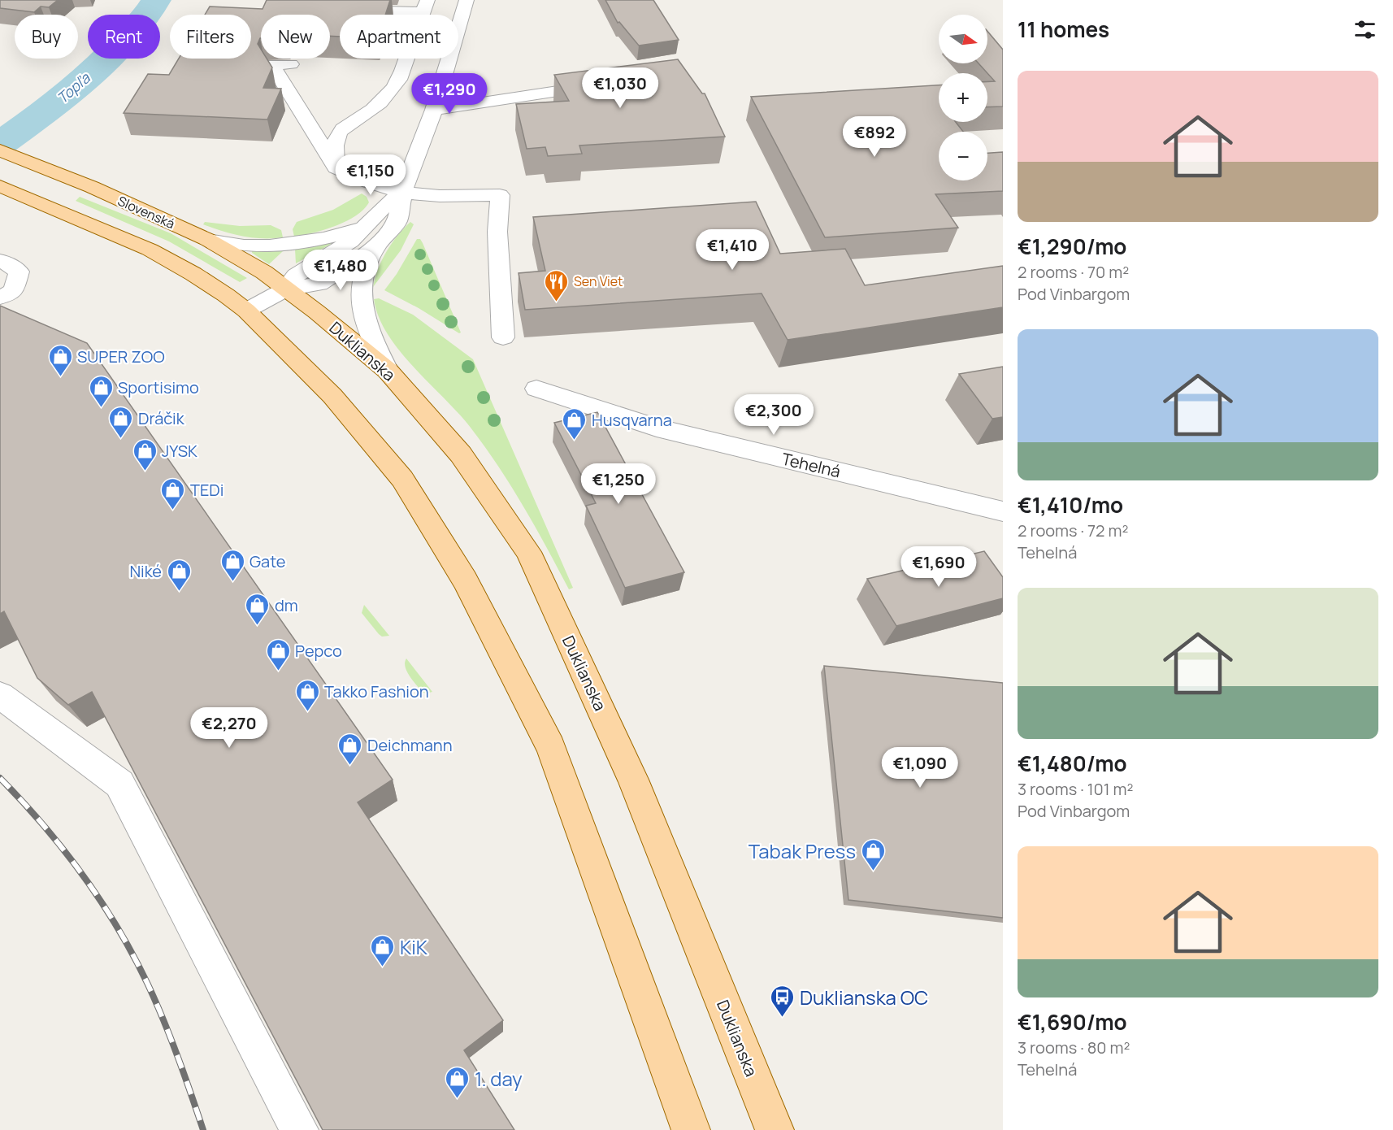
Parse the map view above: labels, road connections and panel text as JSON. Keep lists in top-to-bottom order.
{
  "streets": {
    "main road": ["Slovenská", "Duklianska"],
    "street": ["Tehelná"]
  },
  "crossings": [
    ["Slovenská", "Duklianska"]
  ],
  "water": ["Topľa"],
  "places": {
    "restaurant": ["Sen Viet"],
    "shop": [
      "SUPER ZOO",
      "Sportisimo",
      "Dráčik",
      "Husqvarna",
      "JYSK",
      "TEDi",
      "Gate",
      "Niké",
      "dm",
      "Pepco",
      "Takko Fashion",
      "Deichmann",
      "Tabak Press",
      "KiK",
      "1. day"
    ],
    "bus stop": ["Duklianska OC"]
  },
  "north": "right",
  "page": {
    "heading": "11 homes",
    "map_buttons": ["+", "−"],
    "chip": [
      "Buy",
      "Rent",
      "Filters",
      "New",
      "Apartment"
    ],
    "list": [
      {
        "name": "€1,290/mo",
        "note": "2 rooms · 70 m² · Pod Vinbargom"
      },
      {
        "name": "€1,410/mo",
        "note": "2 rooms · 72 m² · Tehelná"
      },
      {
        "name": "€1,480/mo",
        "note": "3 rooms · 101 m² · Pod Vinbargom"
      },
      {
        "name": "€1,690/mo",
        "note": "3 rooms · 80 m² · Tehelná"
      }
    ],
    "price": [
      "€1,030",
      "€1,290",
      "€892",
      "€1,150",
      "€1,410",
      "€1,480",
      "€2,300",
      "€1,250",
      "€1,690",
      "€2,270",
      "€1,090"
    ]
  }
}
